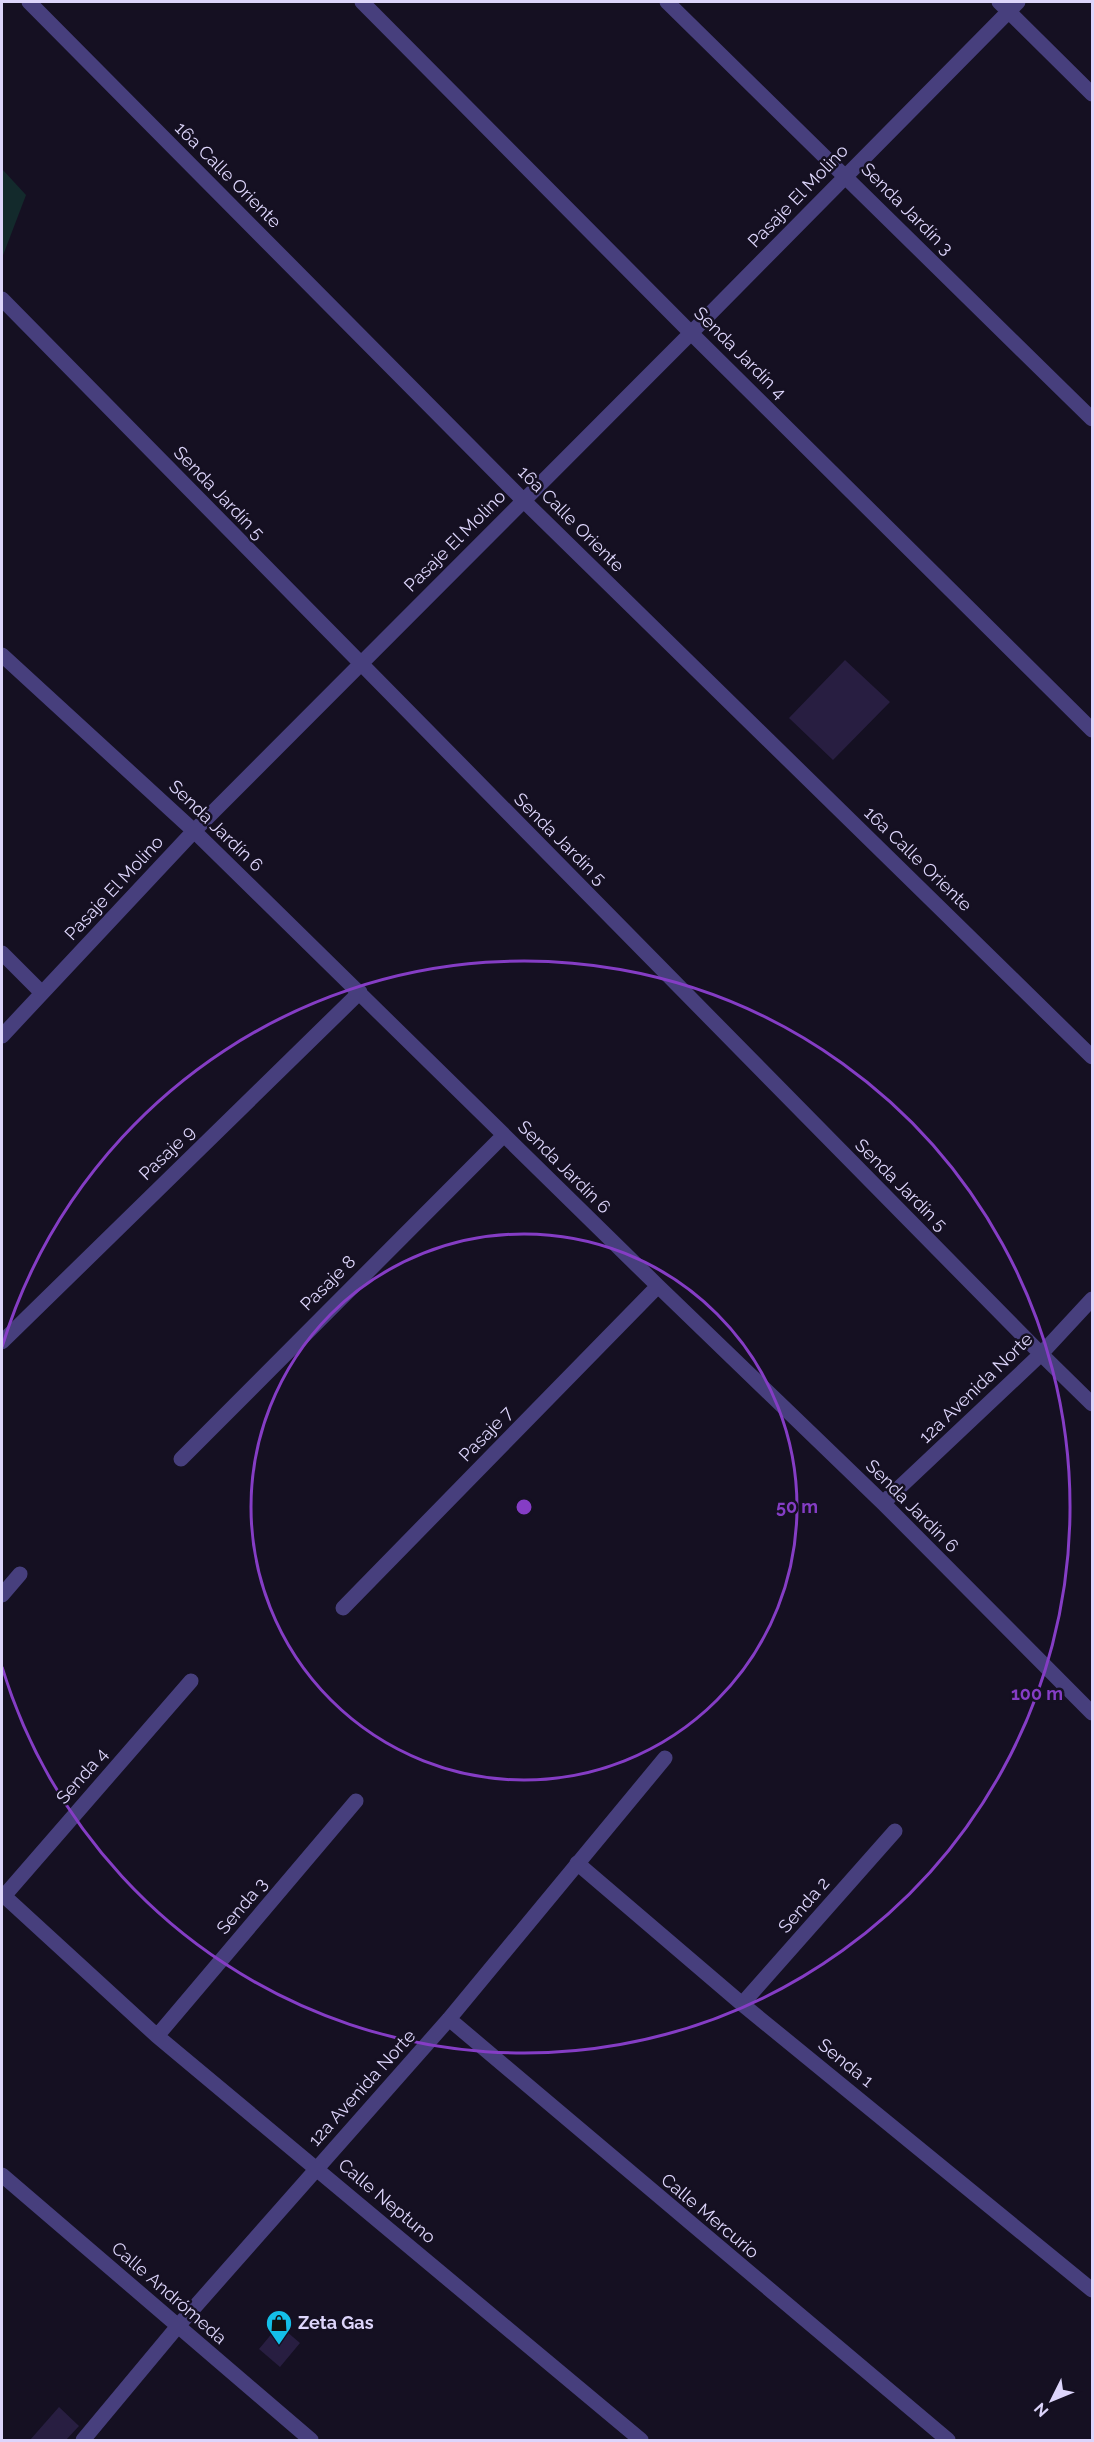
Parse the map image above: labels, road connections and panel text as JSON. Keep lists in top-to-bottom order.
{
  "streets": {
    "street": [
      "16a Calle Oriente",
      "Pasaje El Molino",
      "Senda Jardín 3",
      "Senda Jardín 4",
      "Senda Jardín 5",
      "Senda Jardín 6",
      "Pasaje 9",
      "Pasaje 8",
      "12a Avenida Norte",
      "Pasaje 7",
      "Senda 4",
      "Senda 2",
      "Senda 3",
      "Senda 1",
      "Calle Neptuno",
      "Calle Mercurio",
      "Calle Andrómeda"
    ]
  },
  "crossings": [
    ["16a Calle Oriente", "Pasaje El Molino"],
    ["Pasaje El Molino", "Senda Jardín 3"],
    ["Pasaje El Molino", "Senda Jardín 4"],
    ["Pasaje El Molino", "Senda Jardín 5"],
    ["Pasaje El Molino", "Senda Jardín 6"],
    ["Senda Jardín 5", "12a Avenida Norte"],
    ["Senda Jardín 6", "Pasaje 9"],
    ["Senda Jardín 6", "Pasaje 8"],
    ["Senda Jardín 6", "12a Avenida Norte"],
    ["Senda Jardín 6", "Pasaje 7"],
    ["12a Avenida Norte", "Senda 1"],
    ["12a Avenida Norte", "Calle Neptuno"],
    ["12a Avenida Norte", "Calle Mercurio"],
    ["12a Avenida Norte", "Calle Andrómeda"],
    ["Senda 4", "Calle Neptuno"],
    ["Senda 2", "Senda 1"],
    ["Senda 3", "Calle Neptuno"]
  ],
  "places": {
    "shop": ["Zeta Gas"]
  },
  "north": "bottom left",
  "rings": ["50 m", "100 m"]
}
